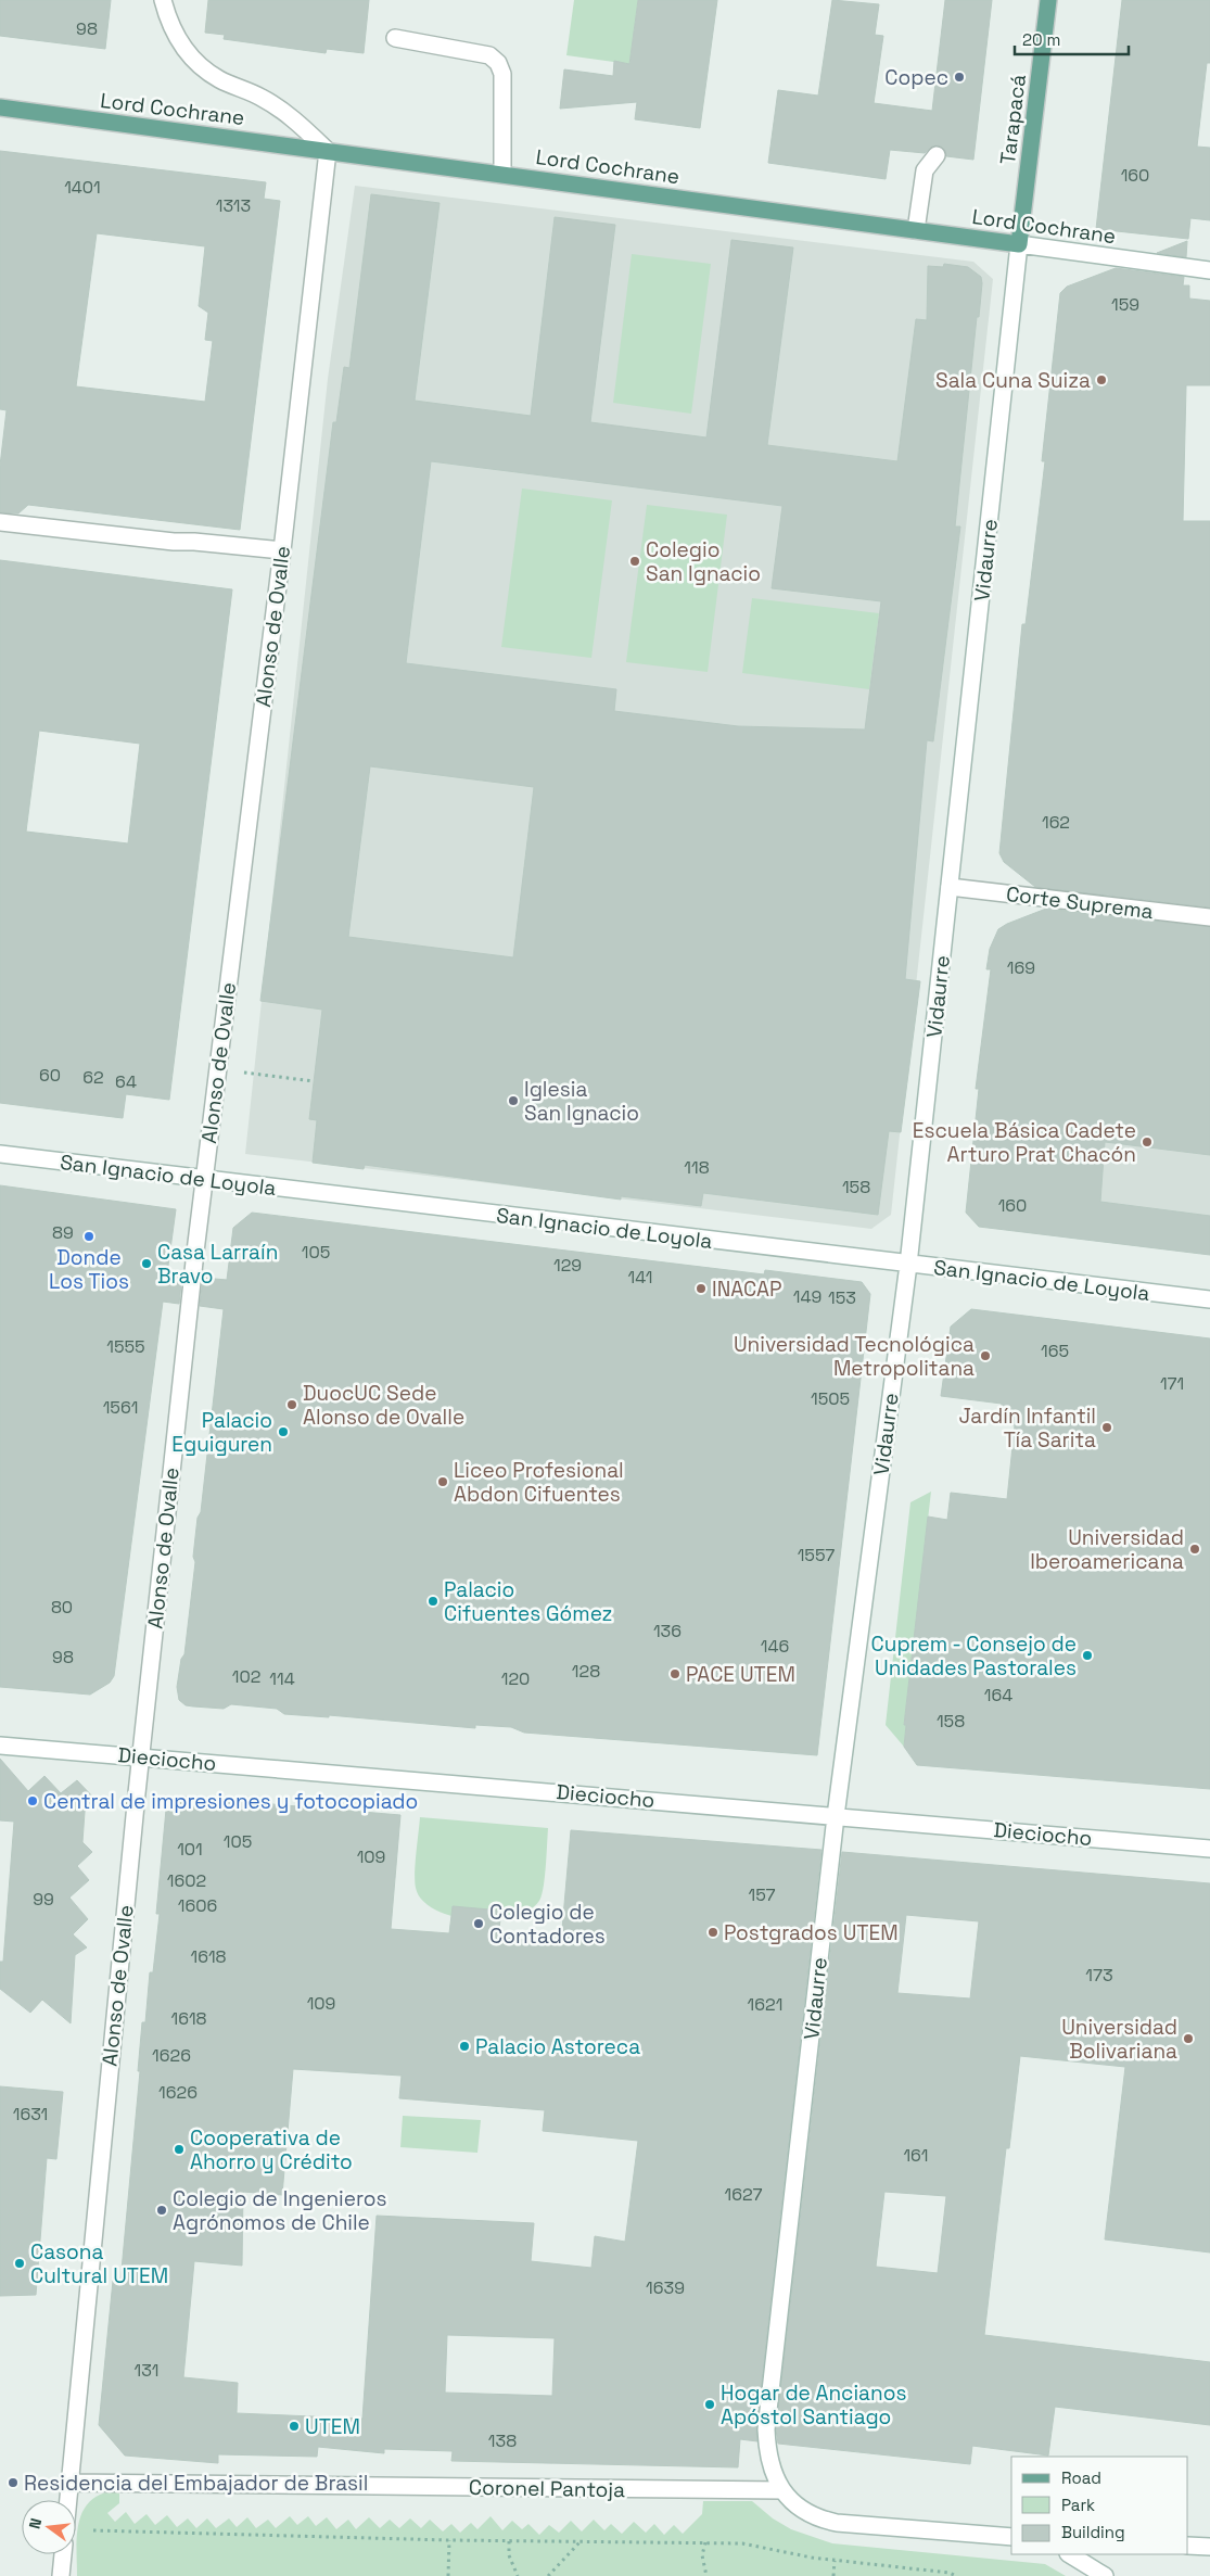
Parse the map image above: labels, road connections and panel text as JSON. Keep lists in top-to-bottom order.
{
  "streets": {
    "main road": ["Lord Cochrane", "Tarapacá"],
    "street": [
      "Vidaurre",
      "Alonso de Ovalle",
      "Corte Suprema",
      "San Ignacio de Loyola",
      "Dieciocho",
      "Coronel Pantoja"
    ]
  },
  "crossings": [
    ["Lord Cochrane", "Tarapacá"],
    ["Lord Cochrane", "Vidaurre"],
    ["Lord Cochrane", "Alonso de Ovalle"],
    ["Tarapacá", "Vidaurre"],
    ["Vidaurre", "Corte Suprema"],
    ["Vidaurre", "San Ignacio de Loyola"],
    ["Vidaurre", "Dieciocho"],
    ["Vidaurre", "Coronel Pantoja"],
    ["Alonso de Ovalle", "San Ignacio de Loyola"],
    ["Alonso de Ovalle", "Dieciocho"],
    ["Alonso de Ovalle", "Coronel Pantoja"]
  ],
  "places": [
    "Copec",
    "Sala Cuna Suiza",
    "Colegio San Ignacio",
    "Iglesia San Ignacio",
    "Escuela Básica Cadete Arturo Prat Chacón",
    "Donde Los Tios",
    "Casa Larraín Bravo",
    "INACAP",
    "Universidad Tecnológica Metropolitana",
    "DuocUC Sede Alonso de Ovalle",
    "Jardín Infantil Tía Sarita",
    "Palacio Eguiguren",
    "Liceo Profesional Abdon Cifuentes",
    "Universidad Iberoamericana",
    "Palacio Cifuentes Gómez",
    "Cuprem - Consejo de Unidades Pastorales",
    "PACE UTEM",
    "Central de impresiones y fotocopiado",
    "Colegio de Contadores",
    "Postgrados UTEM",
    "Universidad Bolivariana",
    "Palacio Astoreca",
    "Cooperativa de Ahorro y Crédito",
    "Colegio de Ingenieros Agrónomos de Chile",
    "Casona Cultural UTEM",
    "Hogar de Ancianos Apóstol Santiago",
    "UTEM",
    "Residencia del Embajador de Brasil"
  ],
  "house_numbers": [
    "98",
    "160",
    "1401",
    "1313",
    "159",
    "162",
    "169",
    "60",
    "62",
    "64",
    "118",
    "158",
    "160",
    "89",
    "105",
    "129",
    "141",
    "149",
    "153",
    "1555",
    "165",
    "171",
    "1505",
    "1561",
    "1557",
    "80",
    "136",
    "146",
    "98",
    "128",
    "102",
    "114",
    "120",
    "164",
    "158",
    "105",
    "101",
    "109",
    "1602",
    "157",
    "99",
    "1606",
    "1618",
    "173",
    "109",
    "1621",
    "1618",
    "1626",
    "1626",
    "1631",
    "161",
    "1627",
    "1639",
    "131",
    "138"
  ],
  "legend": ["Road", "Park", "Building"],
  "scale_bar": "20 m",
  "north": "left"
}
